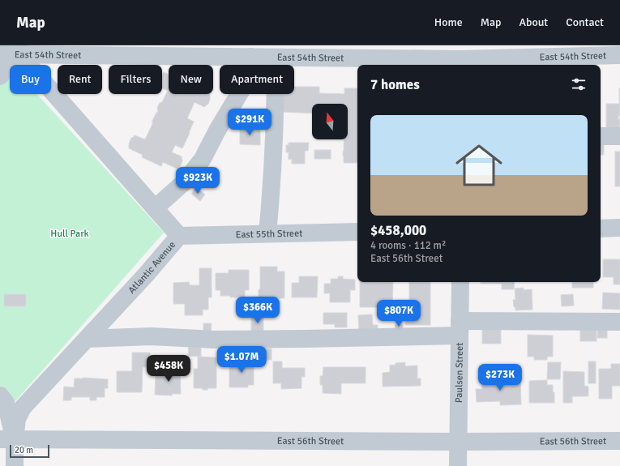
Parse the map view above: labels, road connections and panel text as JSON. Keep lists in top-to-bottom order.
{
  "streets": {
    "street": [
      "East 54th Street",
      "East 55th Street",
      "Atlantic Avenue",
      "Paulsen Street",
      "East 56th Street"
    ]
  },
  "crossings": [
    ["East 54th Street", "Atlantic Avenue"],
    ["East 55th Street", "Atlantic Avenue"],
    ["Atlantic Avenue", "East 56th Street"],
    ["Paulsen Street", "East 56th Street"]
  ],
  "parks": ["Hull Park"],
  "scale_bar": "20 m",
  "north": "top",
  "page": {
    "header": "Map",
    "nav": [
      "Home",
      "Map",
      "About",
      "Contact"
    ],
    "chip": [
      "Buy",
      "Rent",
      "Filters",
      "New",
      "Apartment"
    ],
    "heading": "7 homes",
    "list": [
      {
        "name": "$458,000",
        "note": "4 rooms · 112 m² · East 56th Street"
      }
    ],
    "price": [
      "$291K",
      "$923K",
      "$366K",
      "$807K",
      "$1.07M",
      "$458K",
      "$273K"
    ],
    "scale": "20 m"
  }
}
